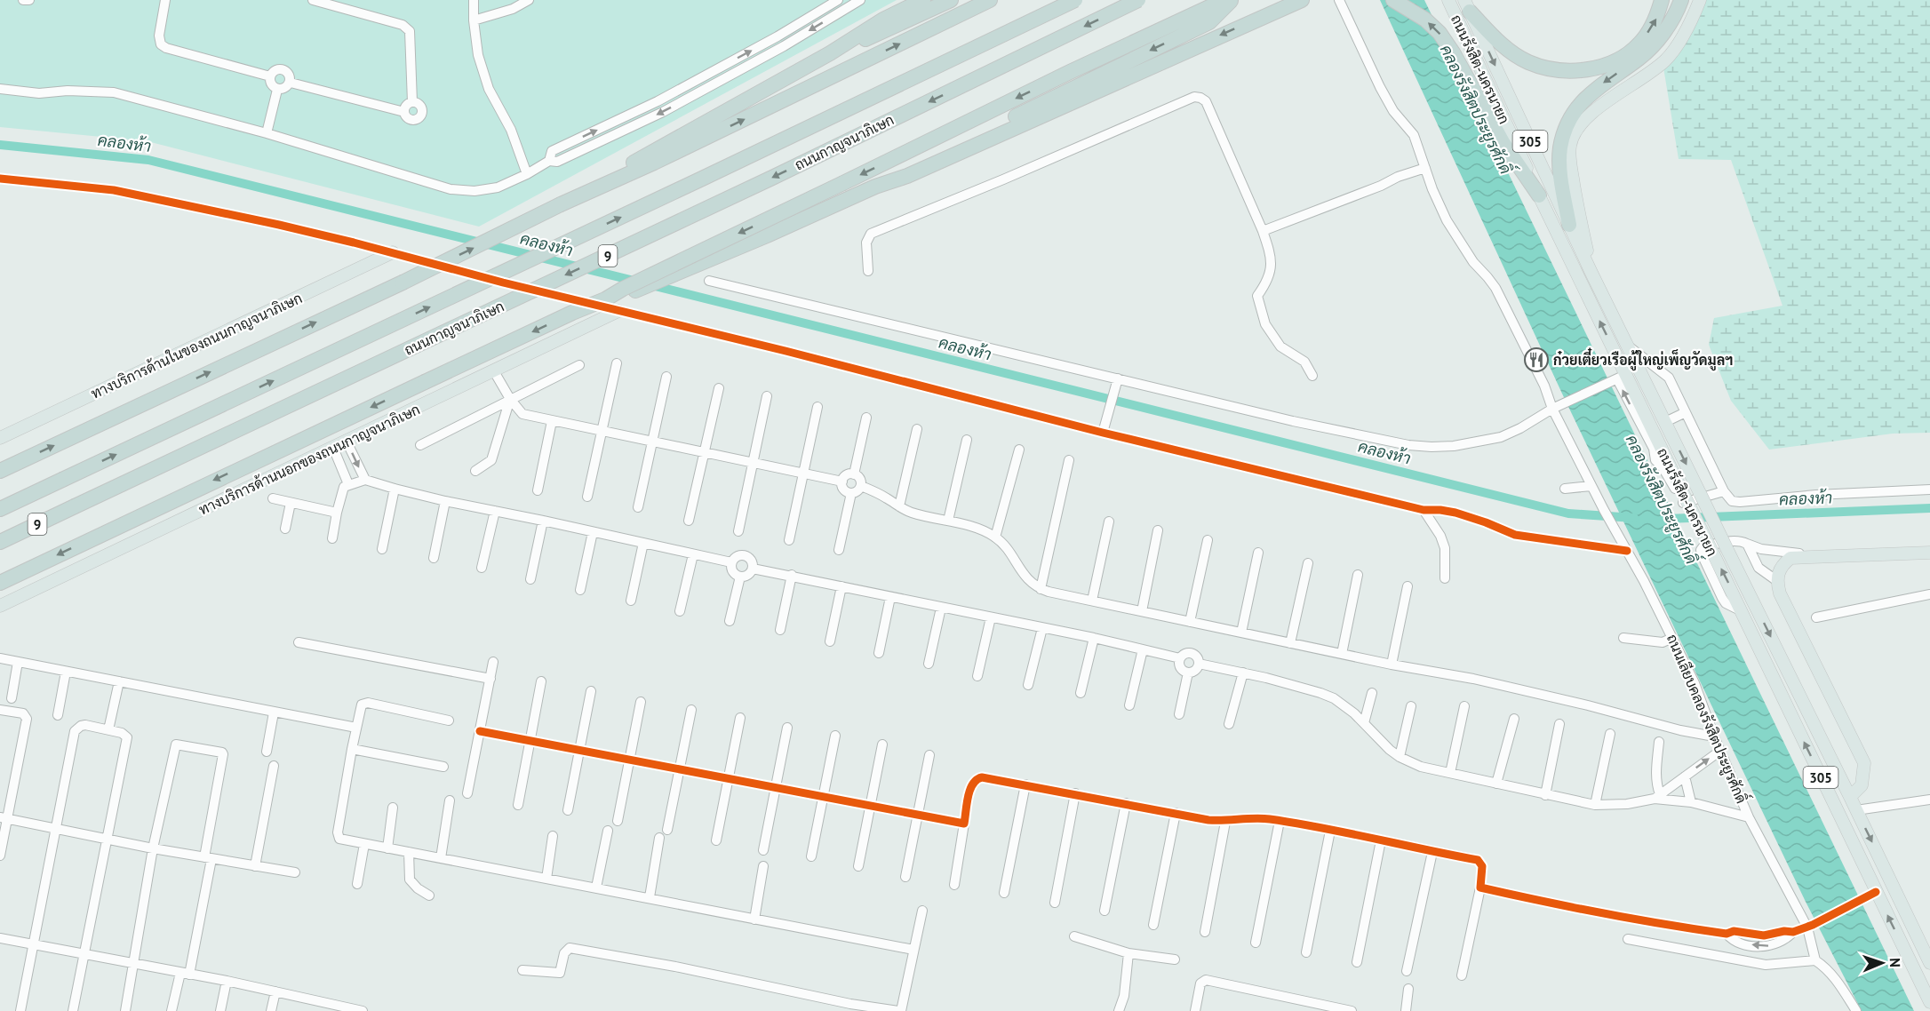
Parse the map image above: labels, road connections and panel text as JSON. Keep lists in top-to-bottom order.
{
  "streets": {
    "highway": ["ถนนกาญจนาภิเษก", "9"],
    "main road": [
      "ถนนรังสิต-นครนายก",
      "305",
      "ทางบริการด้านในของถนนกาญจนาภิเษก",
      "ทางบริการด้านนอกของถนนกาญจนาภิเษก"
    ],
    "street": ["ถนนเลียบคลองรังสิตประยูรศักดิ์"]
  },
  "water": ["คลองรังสิตประยูรศักดิ์", "คลองห้า"],
  "places": {
    "restaurant": ["ก๋วยเตี๋ยวเรือผู้ใหญ่เพ็ญวัดมูลฯ"]
  },
  "north": "right"
}
